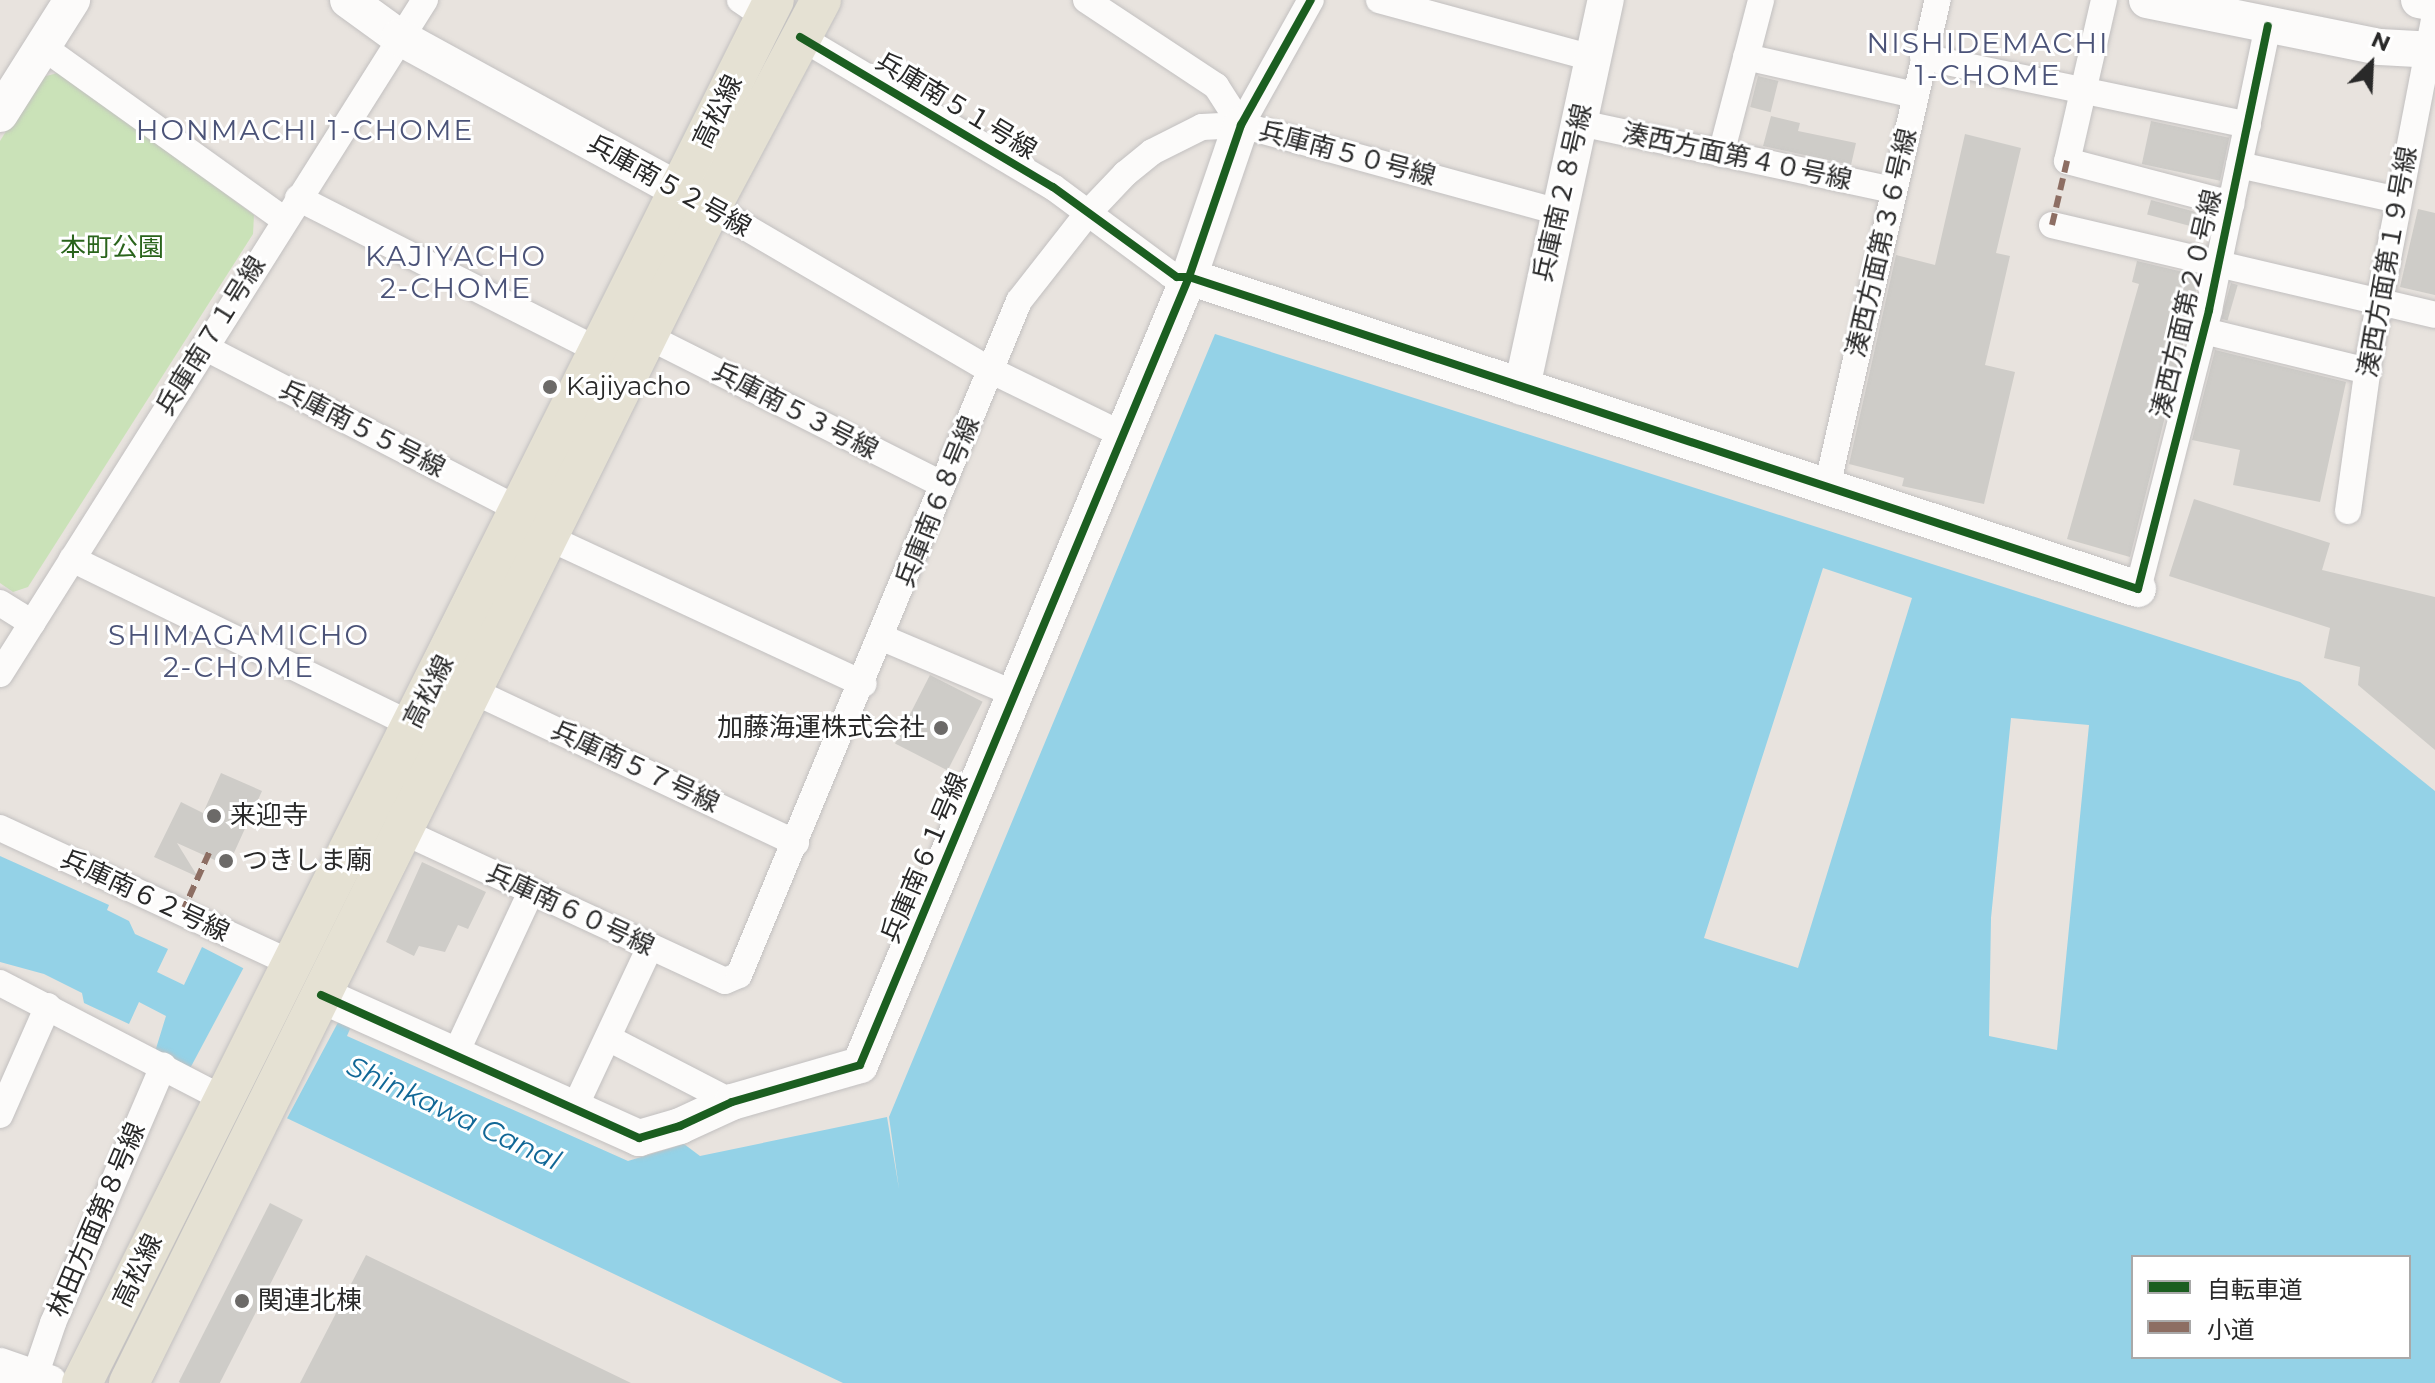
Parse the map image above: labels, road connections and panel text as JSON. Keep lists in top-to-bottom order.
{
  "streets": {
    "main road": ["高松線"],
    "street": [
      "兵庫南５１号線",
      "兵庫南５０号線",
      "湊西方面第４０号線",
      "兵庫南５２号線",
      "兵庫南２８号線",
      "湊西方面第３６号線",
      "湊西方面第１９号線",
      "湊西方面第２０号線",
      "兵庫南７１号線",
      "兵庫南５３号線",
      "兵庫南５５号線",
      "兵庫南６８号線",
      "兵庫南５７号線",
      "兵庫南６１号線",
      "兵庫南６２号線",
      "兵庫南６０号線",
      "林田方面第８号線"
    ]
  },
  "crossings": [
    ["兵庫南５１号線", "高松線"],
    ["兵庫南５１号線", "兵庫南６８号線"],
    ["兵庫南５１号線", "兵庫南６１号線"],
    ["高松線", "兵庫南５２号線"],
    ["高松線", "兵庫南５３号線"],
    ["高松線", "兵庫南５５号線"],
    ["高松線", "兵庫南５７号線"],
    ["高松線", "兵庫南６１号線"],
    ["高松線", "兵庫南６２号線"],
    ["高松線", "兵庫南６０号線"],
    ["兵庫南５０号線", "兵庫南２８号線"],
    ["兵庫南５０号線", "兵庫南６８号線"],
    ["兵庫南５０号線", "兵庫南６１号線"],
    ["湊西方面第４０号線", "兵庫南２８号線"],
    ["湊西方面第４０号線", "湊西方面第３６号線"],
    ["兵庫南５２号線", "兵庫南７１号線"],
    ["兵庫南５２号線", "兵庫南６８号線"],
    ["兵庫南５２号線", "兵庫南６１号線"],
    ["兵庫南７１号線", "兵庫南５５号線"],
    ["兵庫南５３号線", "兵庫南６８号線"],
    ["兵庫南５５号線", "兵庫南６８号線"],
    ["兵庫南６８号線", "兵庫南５７号線"],
    ["兵庫南６８号線", "兵庫南６１号線"],
    ["兵庫南６８号線", "兵庫南６０号線"]
  ],
  "districts": [
    "NISHIDEMACHI 1-CHOME",
    "HONMACHI 1-CHOME",
    "KAJIYACHO 2-CHOME",
    "SHIMAGAMICHO 2-CHOME"
  ],
  "water": ["Shinkawa Canal"],
  "parks": ["本町公園"],
  "places": [
    "Kajiyacho",
    "加藤海運株式会社",
    "来迎寺",
    "つきしま廟",
    "関連北棟"
  ],
  "legend": ["自転車道", "小道"],
  "north": "top right"
}
